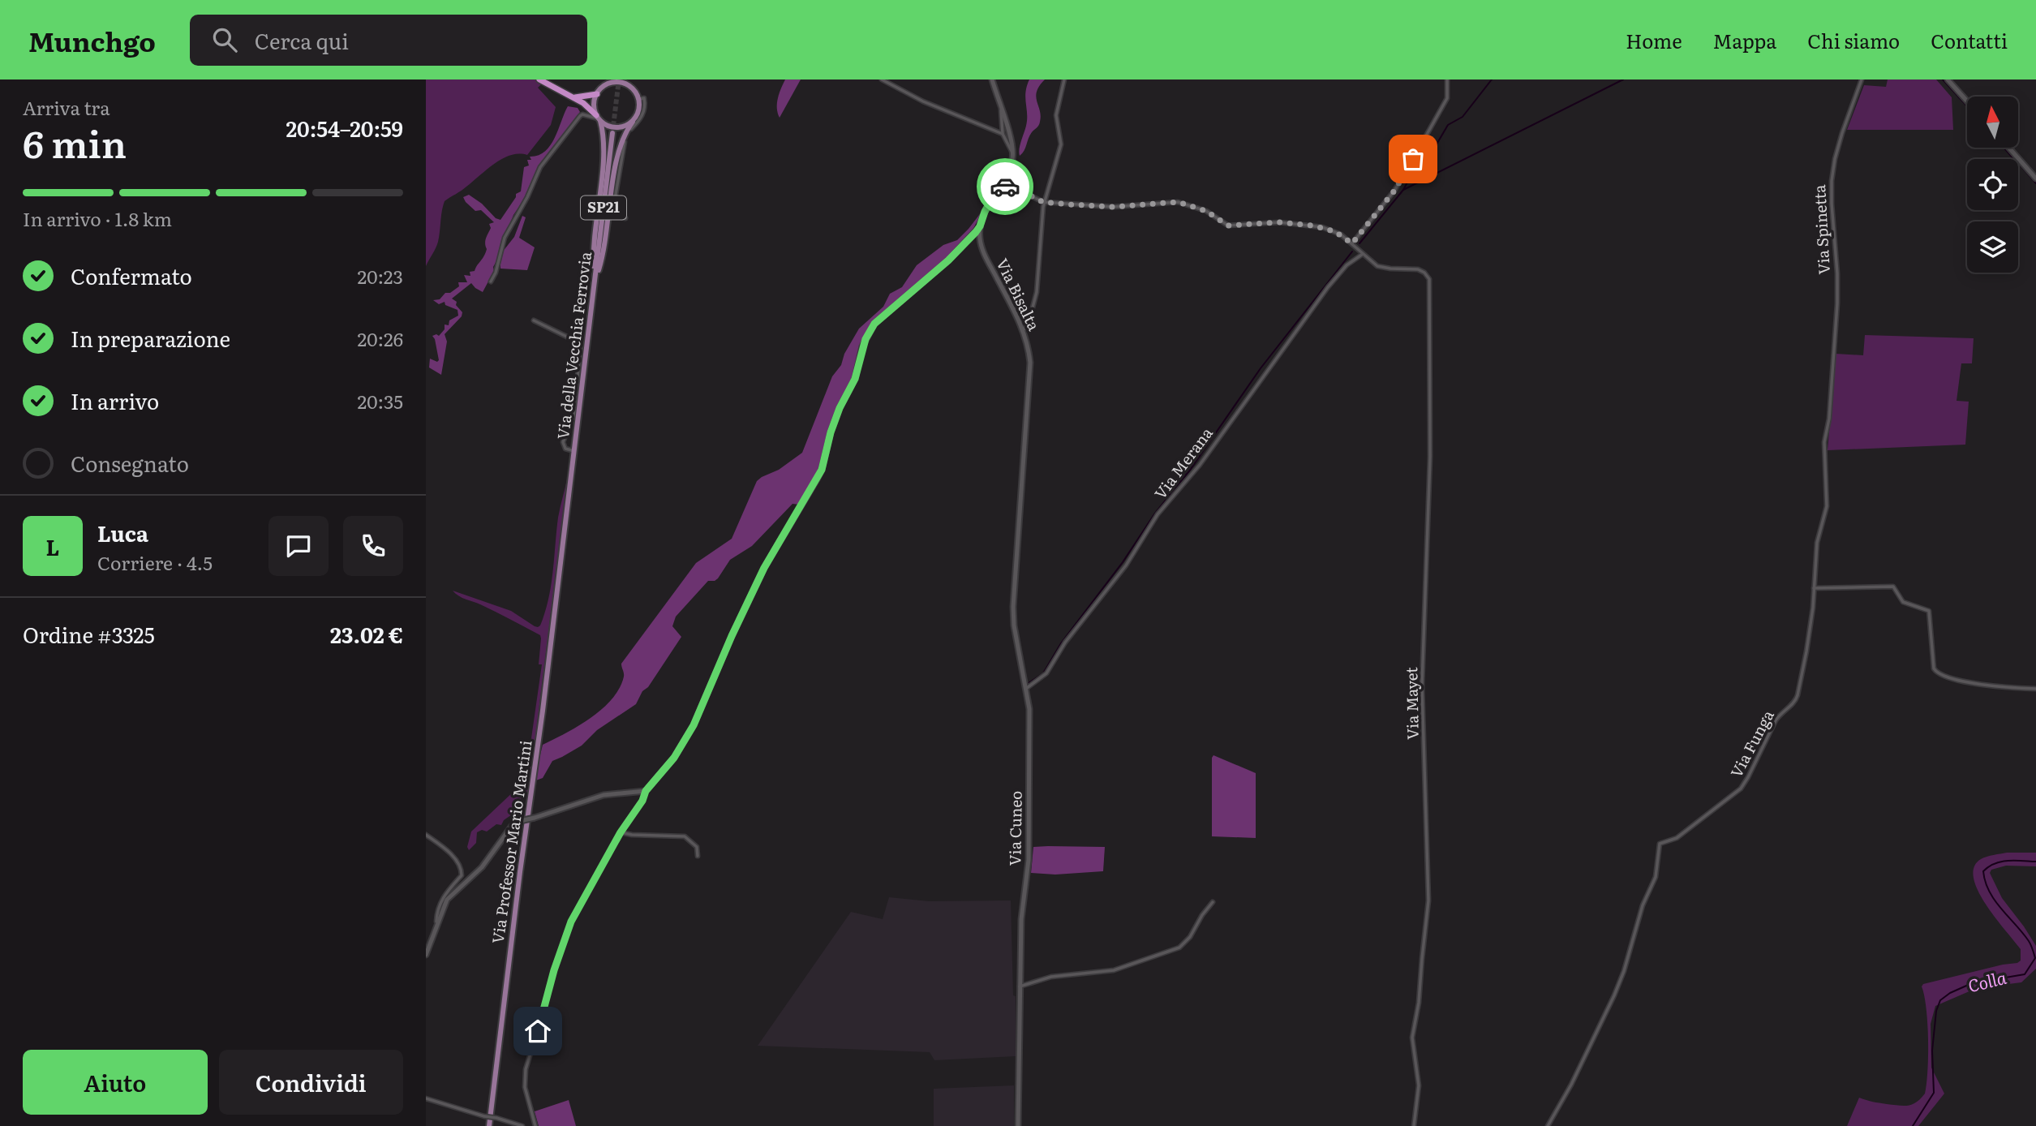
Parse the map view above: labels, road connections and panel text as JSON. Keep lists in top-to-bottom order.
{
  "streets": {
    "main road": ["SP21", "Via della Vecchia Ferrovia", "Via Professor Mario Martini"],
    "street": [
      "Via Spinetta",
      "Via Bisalta",
      "Via Merana",
      "Via Mayet",
      "Via Funga",
      "Via Cuneo"
    ]
  },
  "crossings": [
    ["Via Spinetta", "Via Funga"],
    ["Via Bisalta", "Via Cuneo"],
    ["Via della Vecchia Ferrovia", "Via Professor Mario Martini"],
    ["Via Merana", "Via Mayet"],
    ["Via Merana", "Via Cuneo"]
  ],
  "water": ["Colla"],
  "north": "top",
  "page": {
    "header": "Munchgo",
    "search": "Cerca qui",
    "nav": [
      "Home",
      "Mappa",
      "Chi siamo",
      "Contatti"
    ],
    "heading": ["6 min", "Arriva tra", "20:54–20:59"],
    "panel": [
      "Luca",
      "Corriere · 4.5",
      "Ordine #3325",
      "23.02 €"
    ],
    "bar": "In arrivo · 1.8 km",
    "list": [
      ["Confermato", "20:23"],
      ["In preparazione", "20:26"],
      ["In arrivo", "20:35"],
      "Consegnato"
    ],
    "round": "L",
    "buttons": ["Aiuto", "Condividi"]
  }
}
